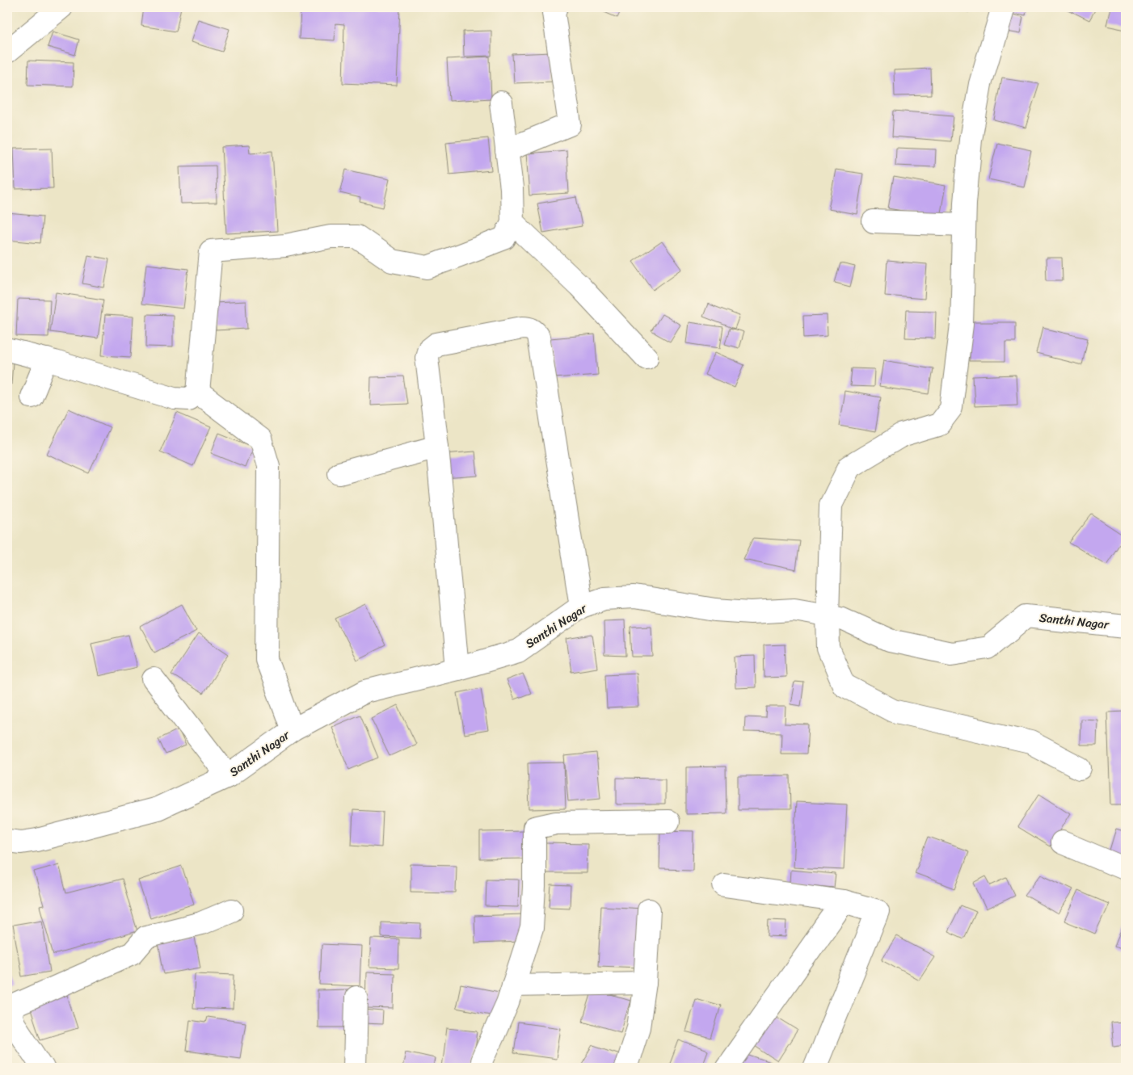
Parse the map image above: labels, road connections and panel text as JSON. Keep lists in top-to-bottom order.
{
  "streets": {
    "street": ["Santhi Nagar"]
  }
}
